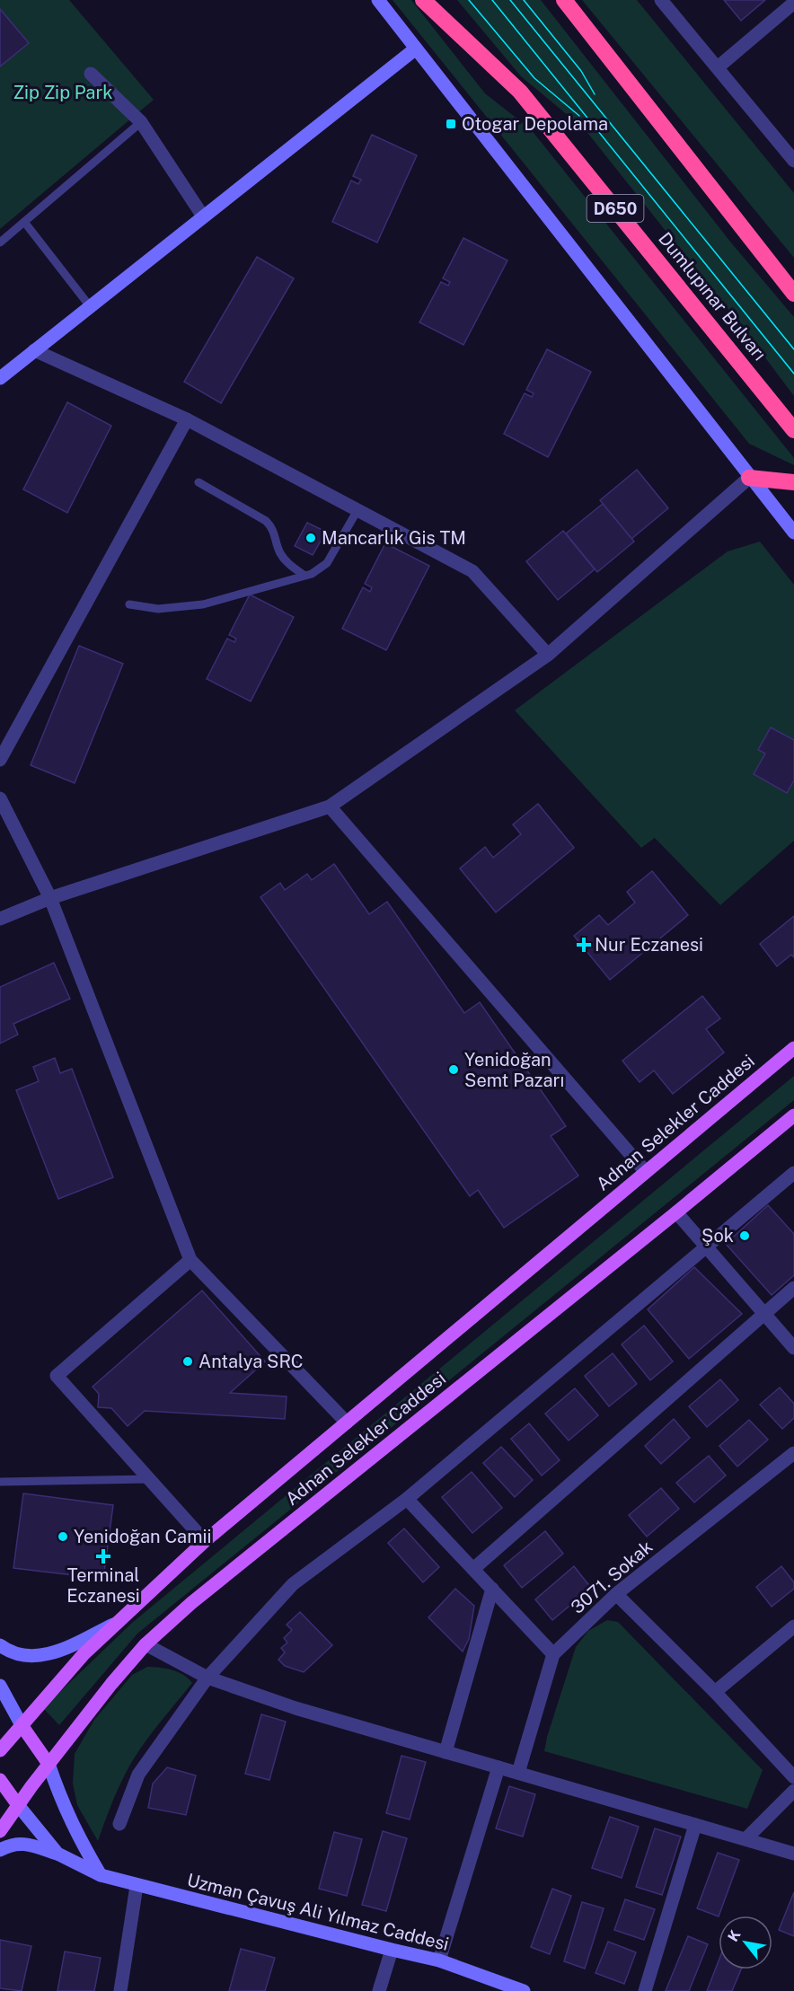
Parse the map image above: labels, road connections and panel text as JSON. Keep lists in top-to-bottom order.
{
  "streets": {
    "highway": ["D650", "Dumlupınar Bulvarı"],
    "main road": ["Adnan Selekler Caddesi"],
    "street": ["3071. Sokak", "Uzman Çavuş Ali Yılmaz Caddesi"]
  },
  "parks": ["Zip Zip Park"],
  "places": {
    "transit": ["Otogar Depolama"],
    "other": [
      "Mancarlık Gis TM",
      "Yenidoğan Semt Pazarı",
      "Şok",
      "Antalya SRC",
      "Yenidoğan Camii"
    ],
    "health": ["Nur Eczanesi", "Terminal Eczanesi"]
  },
  "north": "top left"
}
